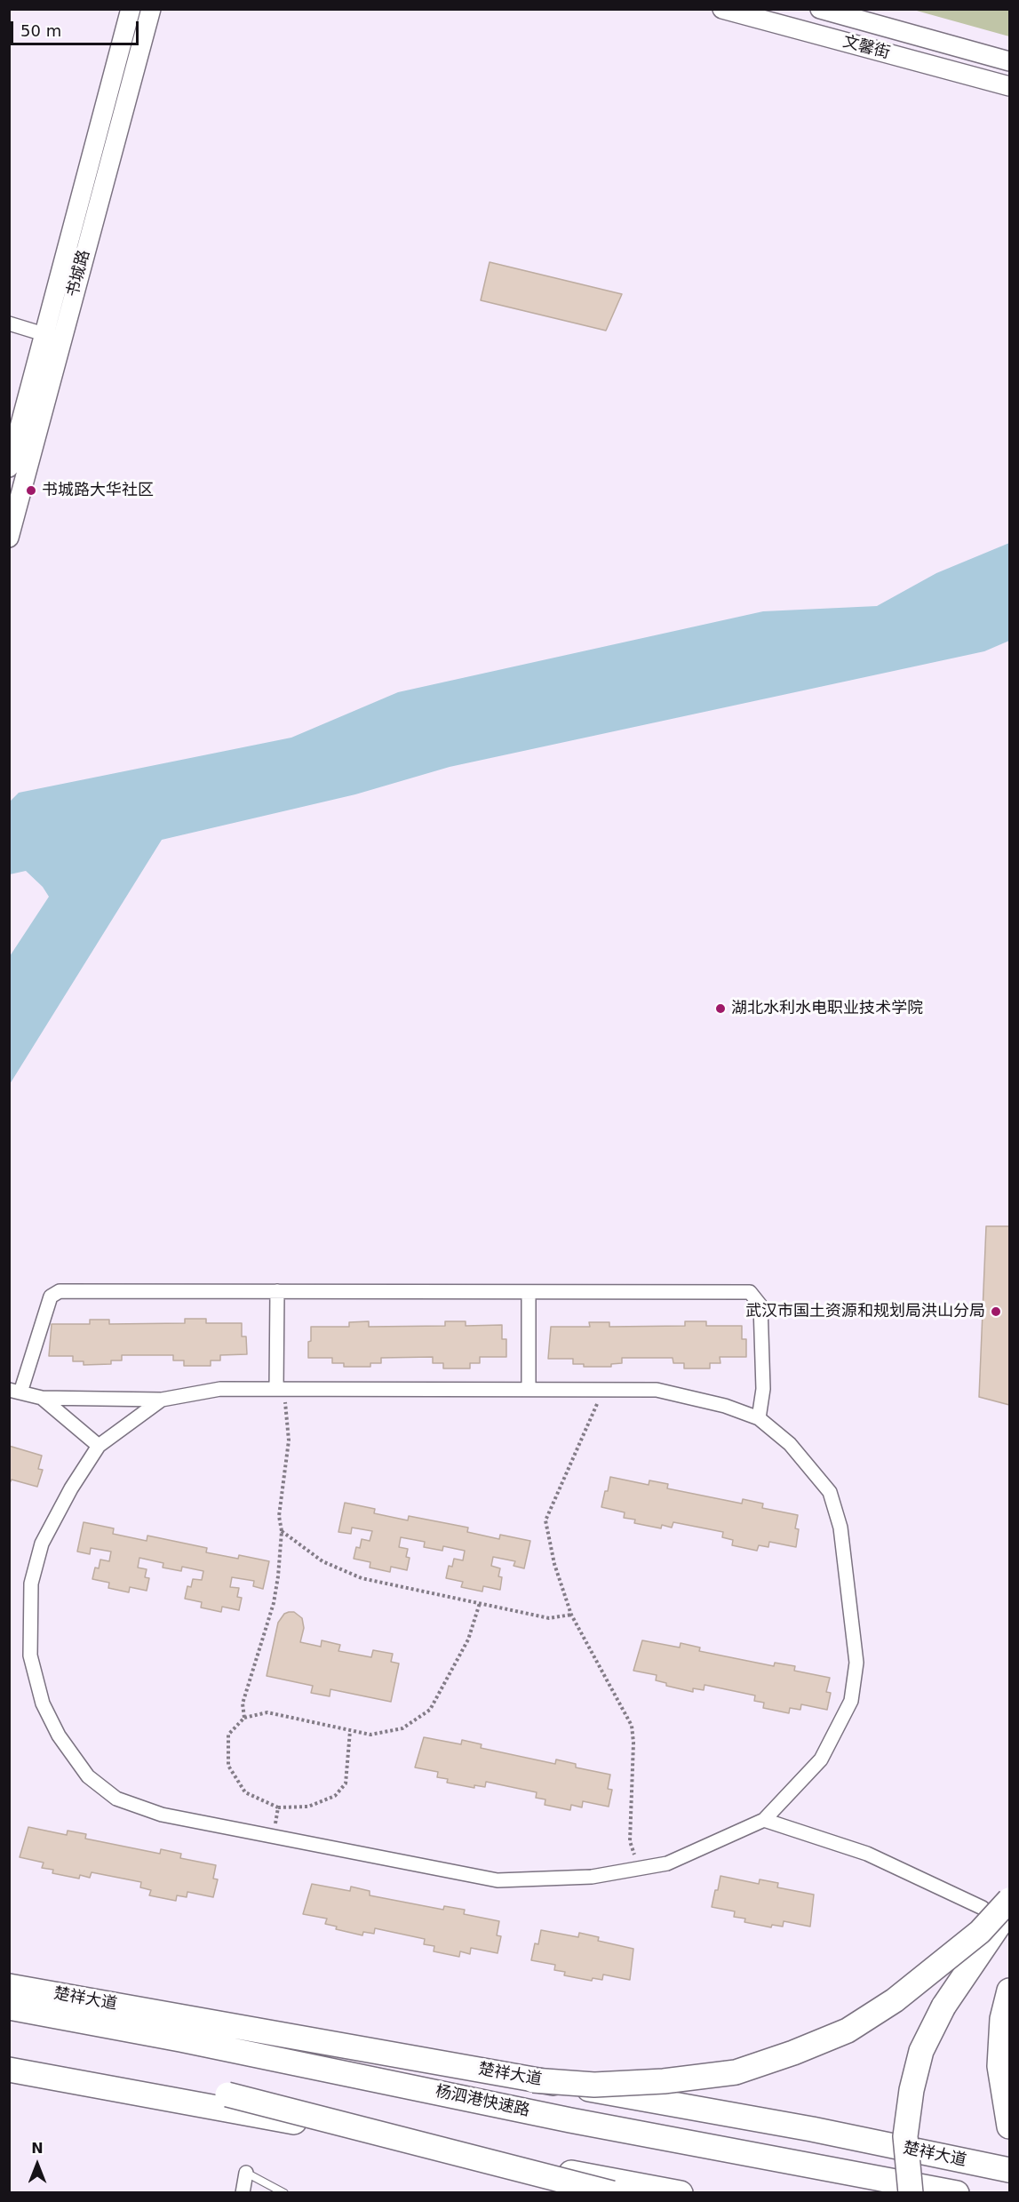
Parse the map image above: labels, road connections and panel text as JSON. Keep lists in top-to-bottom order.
{
  "streets": {
    "highway": ["楚祥大道", "杨泗港快速路"],
    "main road": ["文馨街", "书城路"]
  },
  "places": ["书城路大华社区", "湖北水利水电职业技术学院", "武汉市国土资源和规划局洪山分局"],
  "scale_bar": "50 m",
  "north": "top"
}
